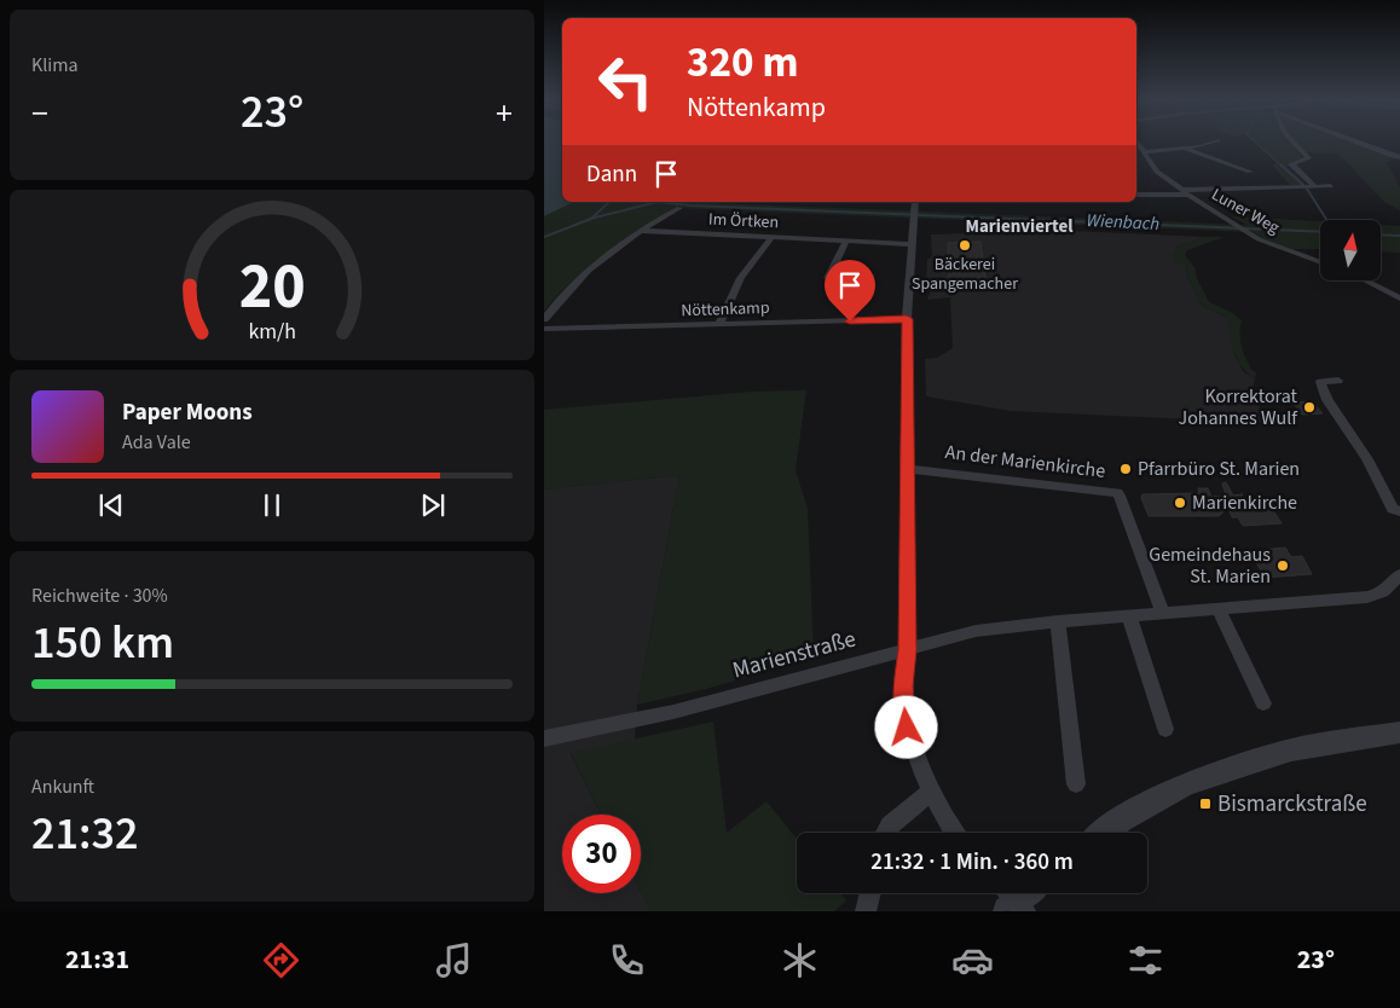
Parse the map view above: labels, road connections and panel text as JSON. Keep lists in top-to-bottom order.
{
  "streets": {
    "street": [
      "Luner Weg",
      "Im Örtken",
      "Nöttenkamp",
      "An der Marienkirche",
      "Marienstraße"
    ]
  },
  "crossings": [
    ["An der Marienkirche", "Marienstraße"]
  ],
  "districts": ["Marienviertel"],
  "water": ["Wienbach"],
  "places": {
    "other": [
      "Bäckerei Spangemacher",
      "Korrektorat Johannes Wulf",
      "Pfarrbüro St. Marien",
      "Marienkirche",
      "Gemeindehaus St. Marien"
    ],
    "transit": ["Bismarckstraße"]
  },
  "north": "top",
  "page": {
    "tile": [
      "Klima",
      ["Reichweite · 30%", "150 km"],
      ["Ankunft", "21:32"]
    ],
    "turn": ["320 m", "Nöttenkamp"],
    "heat": ["−", "23°", "+"],
    "then": "Dann",
    "song": ["Paper Moons", "Ada Vale"],
    "limit": "30",
    "trip": "21:32 · 1 Min. · 360 m",
    "tabs": ["21:31", "23°"],
    "gauge": ["20", "km/h"]
  }
}
